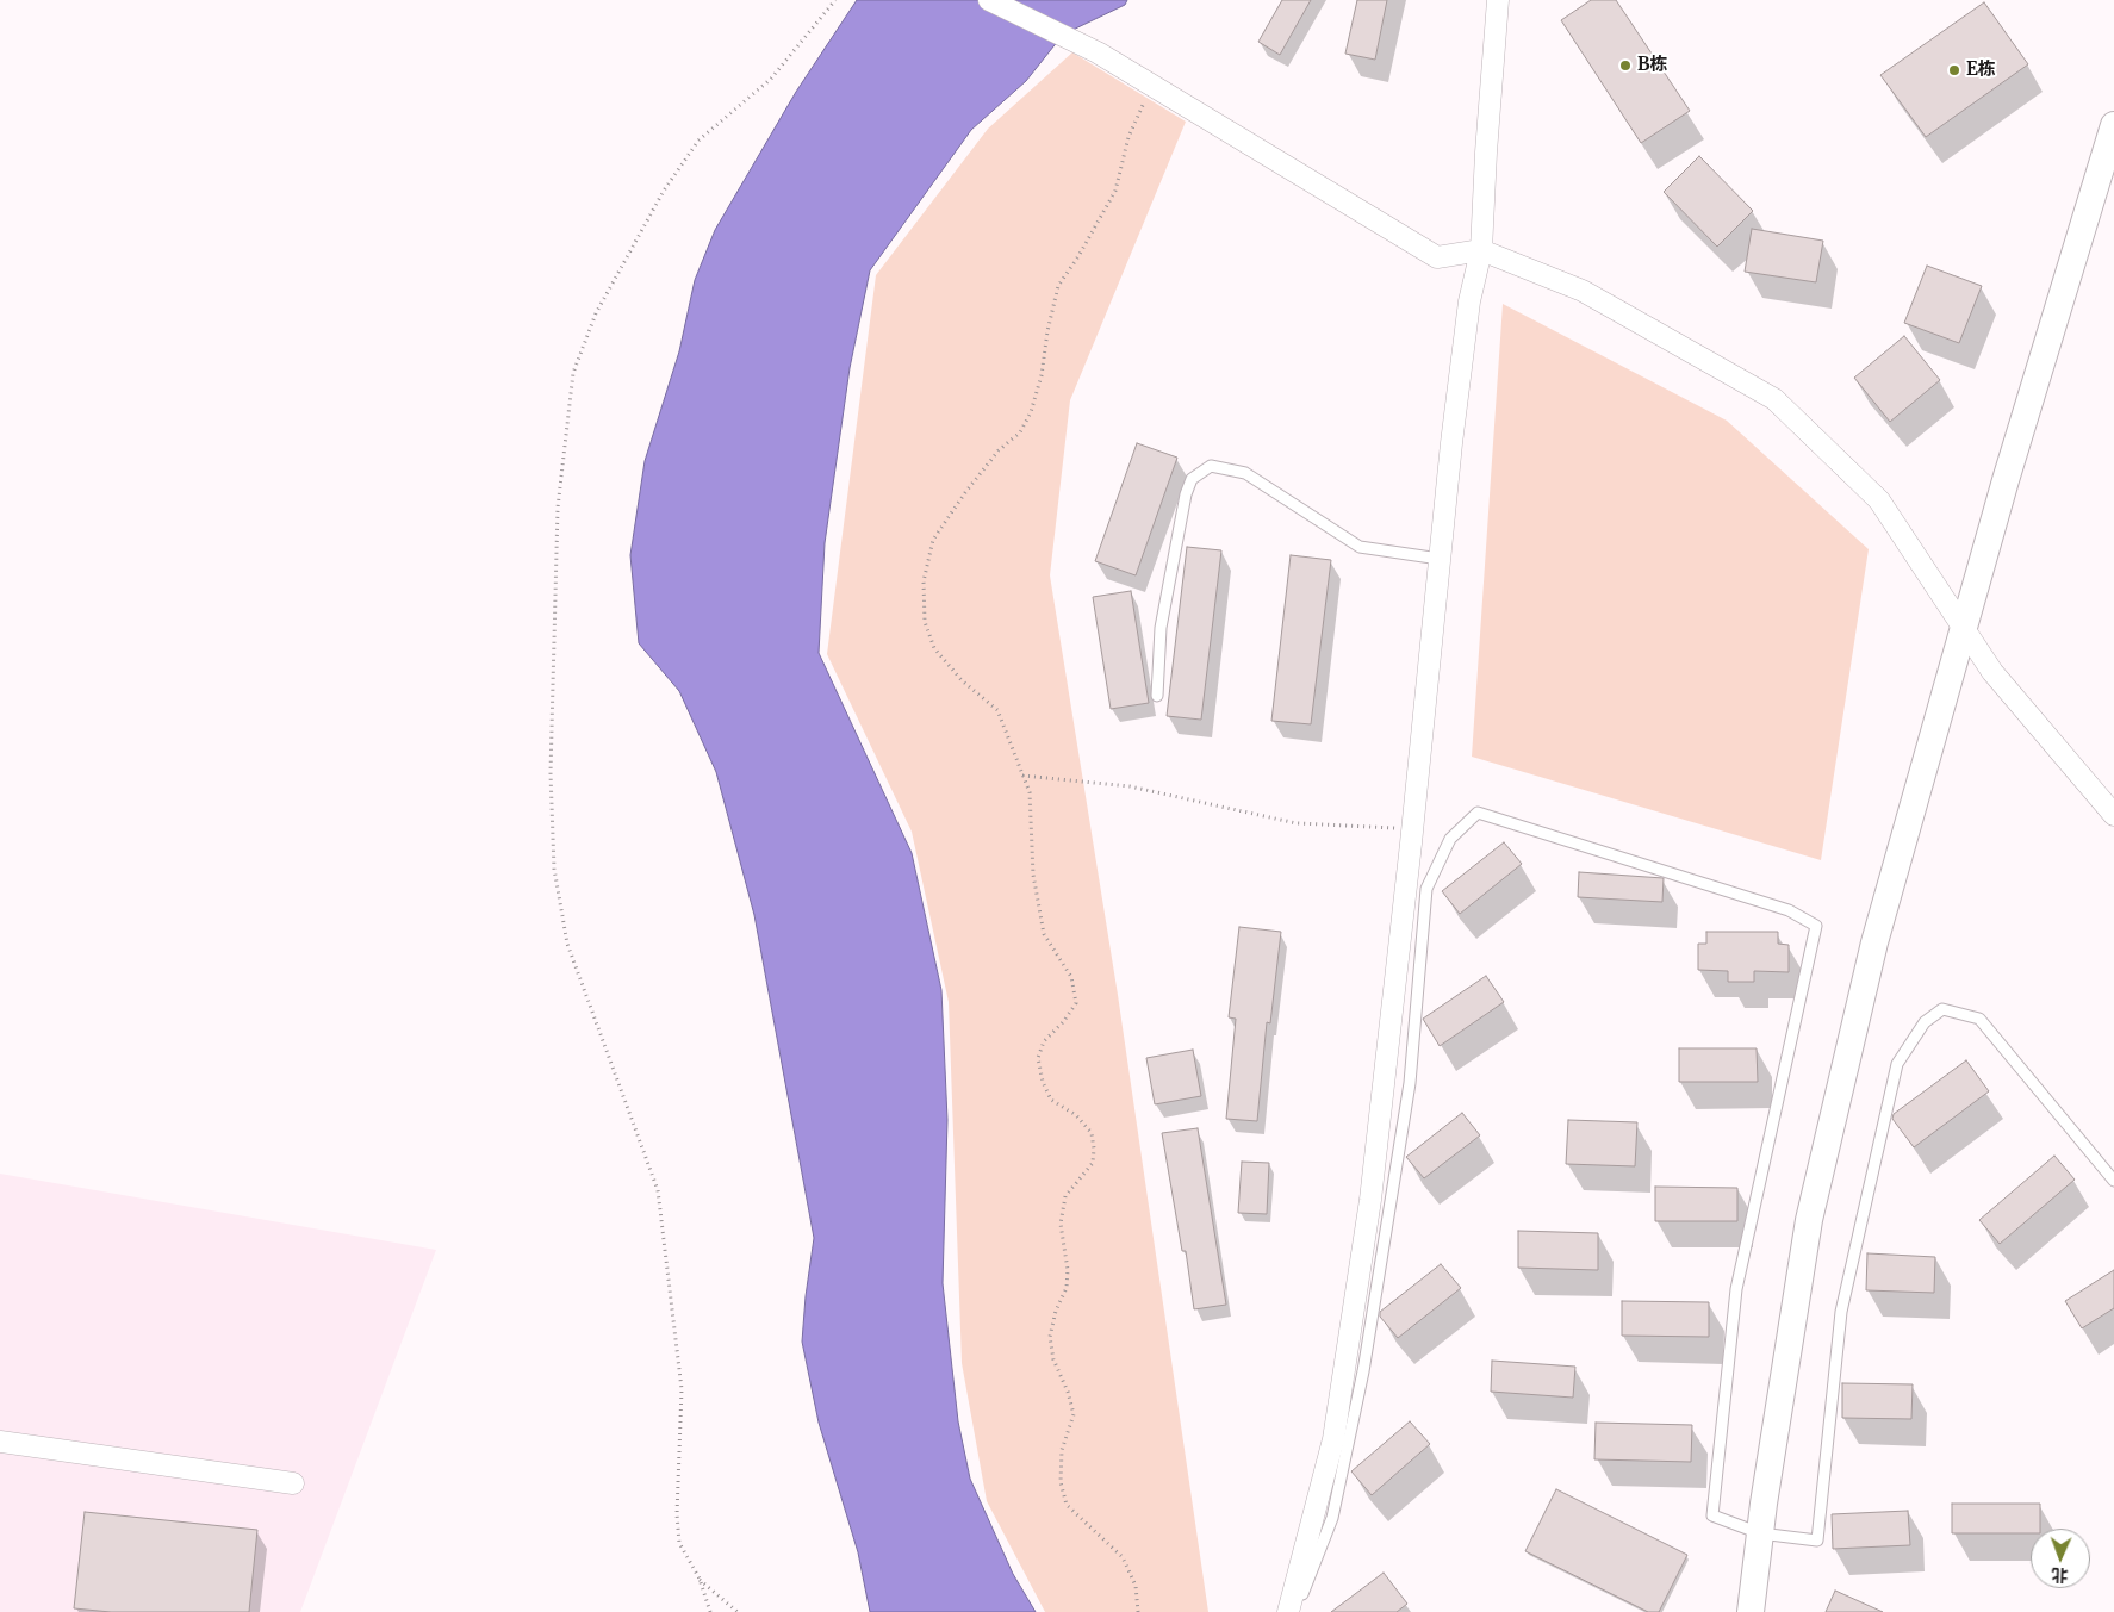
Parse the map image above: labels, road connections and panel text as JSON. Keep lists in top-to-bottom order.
{
  "places": ["B栋", "E栋"],
  "north": "bottom"
}
